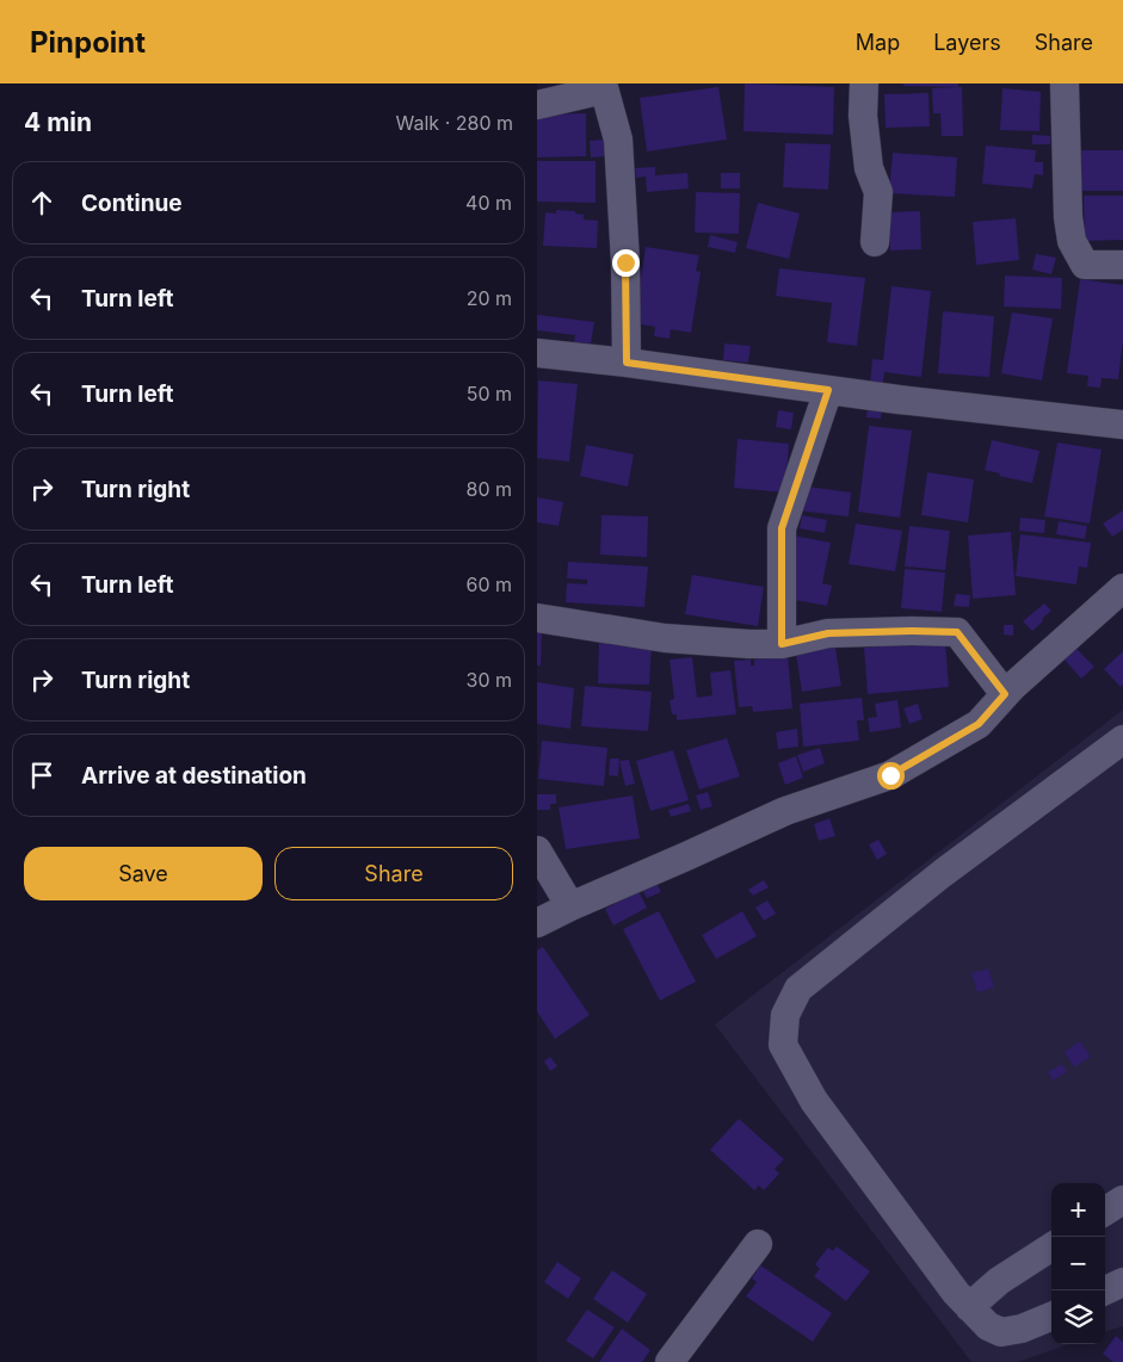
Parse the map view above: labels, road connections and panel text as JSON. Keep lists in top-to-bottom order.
{
  "page": {
    "header": "Pinpoint",
    "nav": ["Map", "Layers", "Share"],
    "heading": ["4 min", "Walk · 280 m"],
    "list": [
      ["Continue", "40 m"],
      ["Turn left", "20 m"],
      ["Turn left", "50 m"],
      ["Turn right", "80 m"],
      ["Turn left", "60 m"],
      ["Turn right", "30 m"],
      "Arrive at destination"
    ],
    "buttons": ["Save", "Share"],
    "map_buttons": ["+", "−"]
  }
}
